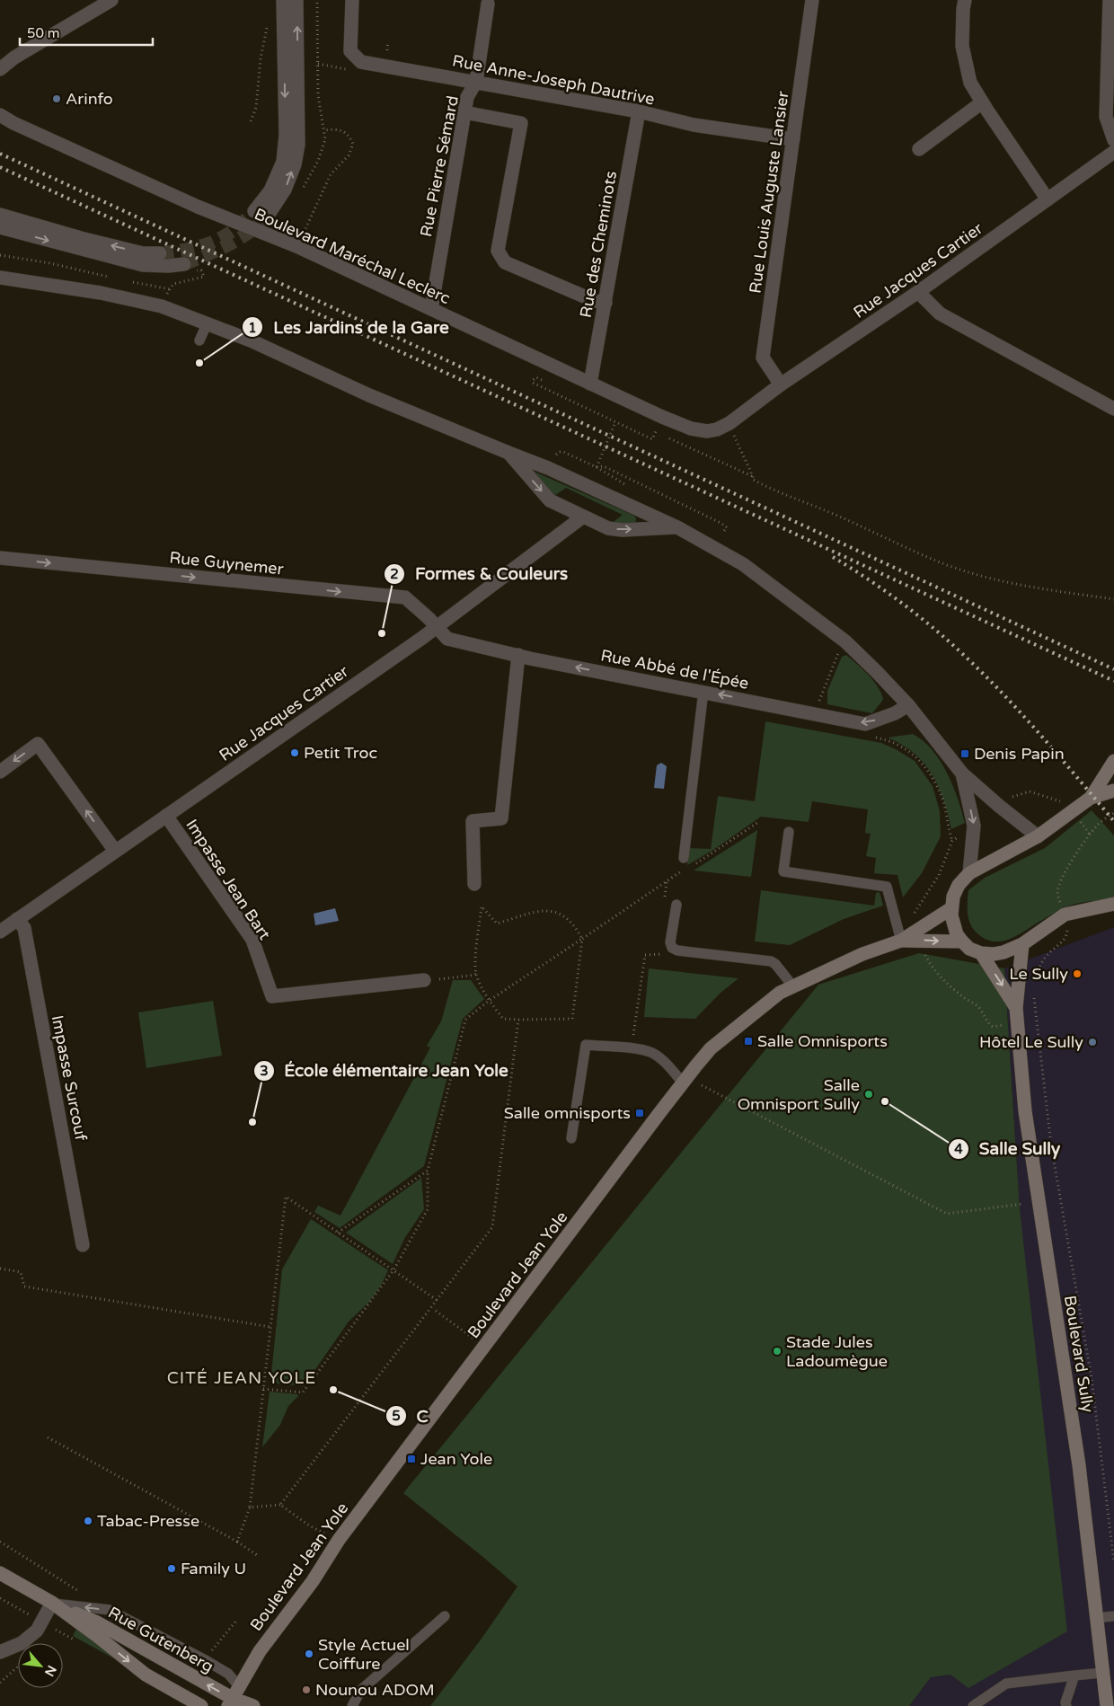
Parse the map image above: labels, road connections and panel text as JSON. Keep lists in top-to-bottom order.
{
  "streets": {
    "main road": ["Boulevard Jean Yole", "Boulevard Sully", "Rue Gutenberg"],
    "street": [
      "Rue Anne-Joseph Dautrive",
      "Rue Pierre Sémard",
      "Rue Louis Auguste Lansier",
      "Rue des Cheminots",
      "Boulevard Maréchal Leclerc",
      "Rue Jacques Cartier",
      "Rue Guynemer",
      "Rue Abbé de l'Épée",
      "Impasse Jean Bart",
      "Impasse Surcouf"
    ]
  },
  "crossings": [
    ["Rue Anne-Joseph Dautrive", "Rue Pierre Sémard"],
    ["Rue Anne-Joseph Dautrive", "Rue Louis Auguste Lansier"],
    ["Rue Anne-Joseph Dautrive", "Rue des Cheminots"],
    ["Rue Pierre Sémard", "Boulevard Maréchal Leclerc"],
    ["Rue Louis Auguste Lansier", "Rue Jacques Cartier"],
    ["Rue des Cheminots", "Boulevard Maréchal Leclerc"],
    ["Boulevard Maréchal Leclerc", "Rue Jacques Cartier"],
    ["Rue Jacques Cartier", "Rue Guynemer"],
    ["Rue Jacques Cartier", "Rue Abbé de l'Épée"],
    ["Rue Jacques Cartier", "Impasse Jean Bart"],
    ["Rue Jacques Cartier", "Impasse Surcouf"],
    ["Rue Guynemer", "Rue Abbé de l'Épée"],
    ["Boulevard Jean Yole", "Rue Gutenberg"]
  ],
  "one_way": ["Rue Guynemer", "Rue Abbé de l'Épée"],
  "districts": ["CITÉ JEAN YOLE"],
  "places": {
    "other": [
      "Arinfo",
      "Les Jardins de la Gare",
      "Formes & Couleurs",
      "Petit Troc",
      "Le Sully",
      "Hôtel Le Sully",
      "Salle Omnisport Sully",
      "Salle Sully",
      "École élémentaire Jean Yole",
      "Stade Jules Ladoumègue",
      "C",
      "Tabac-Presse",
      "Family U",
      "Style Actuel Coiffure",
      "Nounou ADOM"
    ],
    "transit": [
      "Denis Papin",
      "Salle Omnisports",
      "Salle omnisports",
      "Jean Yole"
    ]
  },
  "scale_bar": "50 m",
  "north": "bottom right"
}
